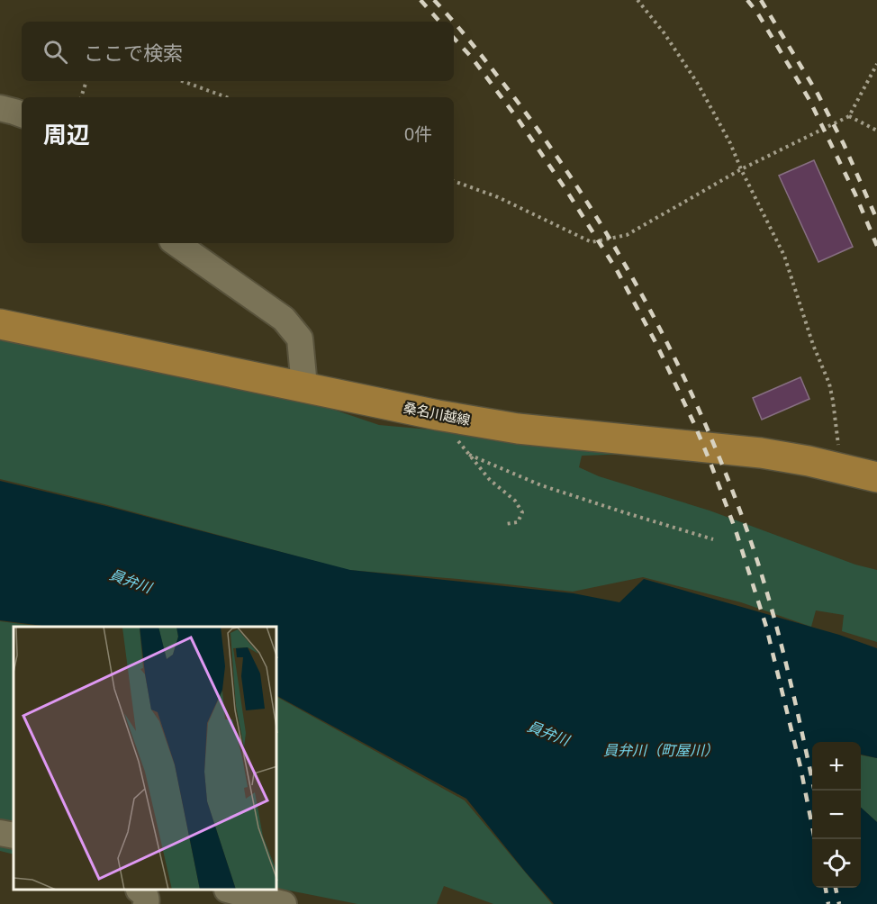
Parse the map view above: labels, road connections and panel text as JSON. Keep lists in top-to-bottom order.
{
  "streets": {
    "main road": ["桑名川越線"]
  },
  "water": ["員弁川", "員弁川（町屋川）"],
  "page": {
    "search": "ここで検索",
    "heading": ["周辺", "0件"],
    "map_buttons": ["+", "−"]
  }
}
